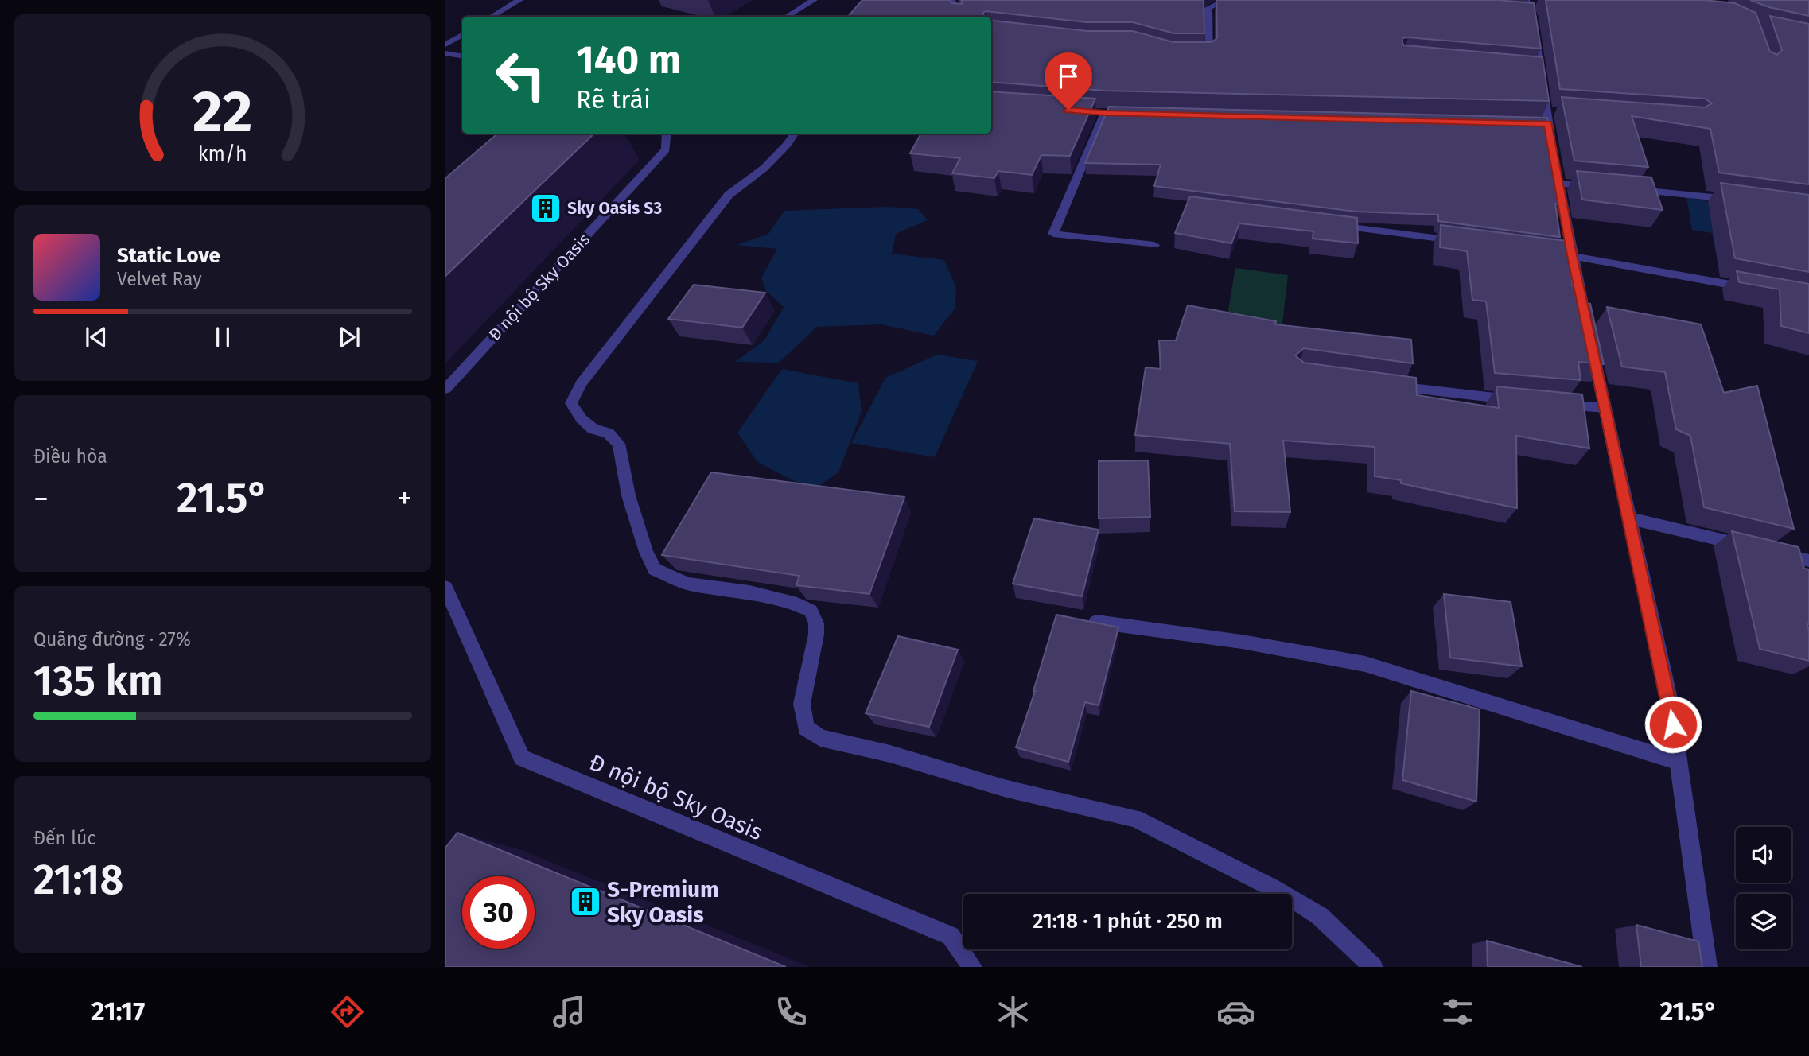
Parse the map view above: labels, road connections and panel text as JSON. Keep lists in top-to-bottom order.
{
  "streets": {
    "street": ["Đ nội bộ Sky Oasis"]
  },
  "places": {
    "building": ["Sky Oasis S3", "S-Premium Sky Oasis"]
  },
  "page": {
    "turn": ["140 m", "Rẽ trái"],
    "song": ["Static Love", "Velvet Ray"],
    "tile": [
      "Điều hòa",
      ["Quãng đường · 27%", "135 km"],
      ["Đến lúc", "21:18"]
    ],
    "heat": ["−", "21.5°", "+"],
    "limit": "30",
    "trip": "21:18 · 1 phút · 250 m",
    "tabs": ["21:17", "21.5°"],
    "gauge": ["22", "km/h"]
  }
}
